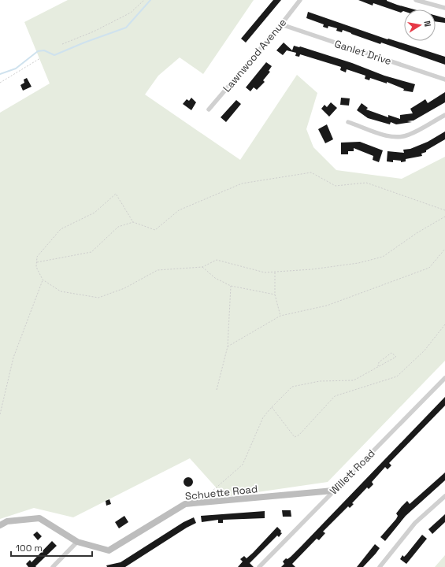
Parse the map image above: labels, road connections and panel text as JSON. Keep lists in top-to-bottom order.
{
  "streets": {
    "street": [
      "Ganlet Drive",
      "Lawnwood Avenue",
      "Willett Road",
      "Schuette Road"
    ]
  },
  "crossings": [
    ["Ganlet Drive", "Lawnwood Avenue"],
    ["Willett Road", "Schuette Road"]
  ],
  "scale_bar": "100 m",
  "north": "right"
}
